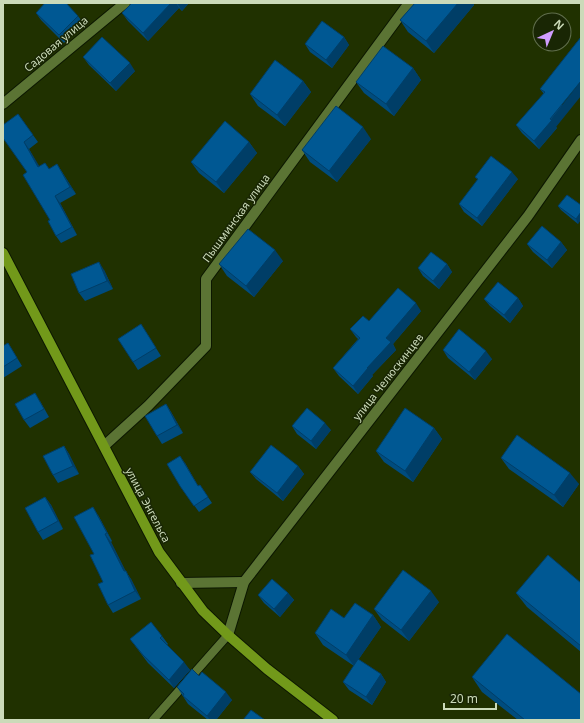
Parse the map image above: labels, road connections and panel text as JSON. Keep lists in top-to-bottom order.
{
  "streets": {
    "main road": ["улица Энгельса"],
    "street": ["Садовая улица", "Пышминская улица", "улица Челюскинцев"]
  },
  "crossings": [
    ["Пышминская улица", "улица Энгельса"],
    ["улица Челюскинцев", "улица Энгельса"]
  ],
  "scale_bar": "20 m",
  "north": "top right"
}
